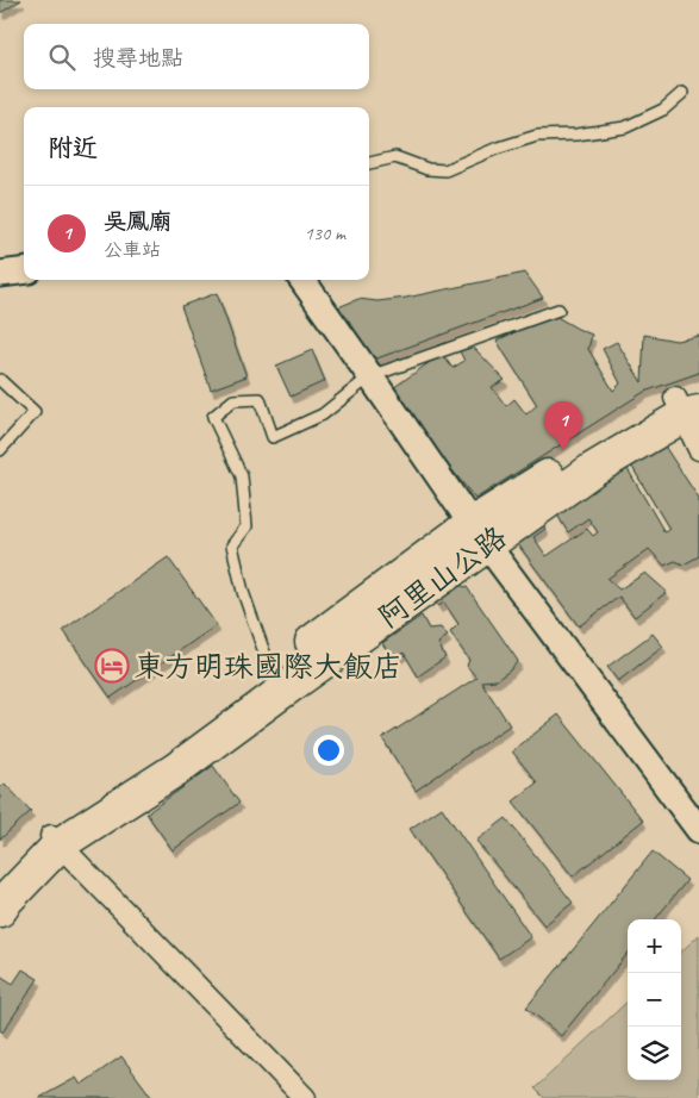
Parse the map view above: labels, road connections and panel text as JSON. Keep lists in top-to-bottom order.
{
  "streets": {
    "main road": ["阿里山公路"]
  },
  "places": {
    "hotel": ["東方明珠國際大飯店"]
  },
  "page": {
    "search": "搜尋地點",
    "heading": "附近",
    "list": [
      {
        "mark": "1",
        "name": "吳鳳廟",
        "note": "公車站",
        "value": "130 m"
      }
    ],
    "pins": "1",
    "map_buttons": ["+", "−"]
  }
}
